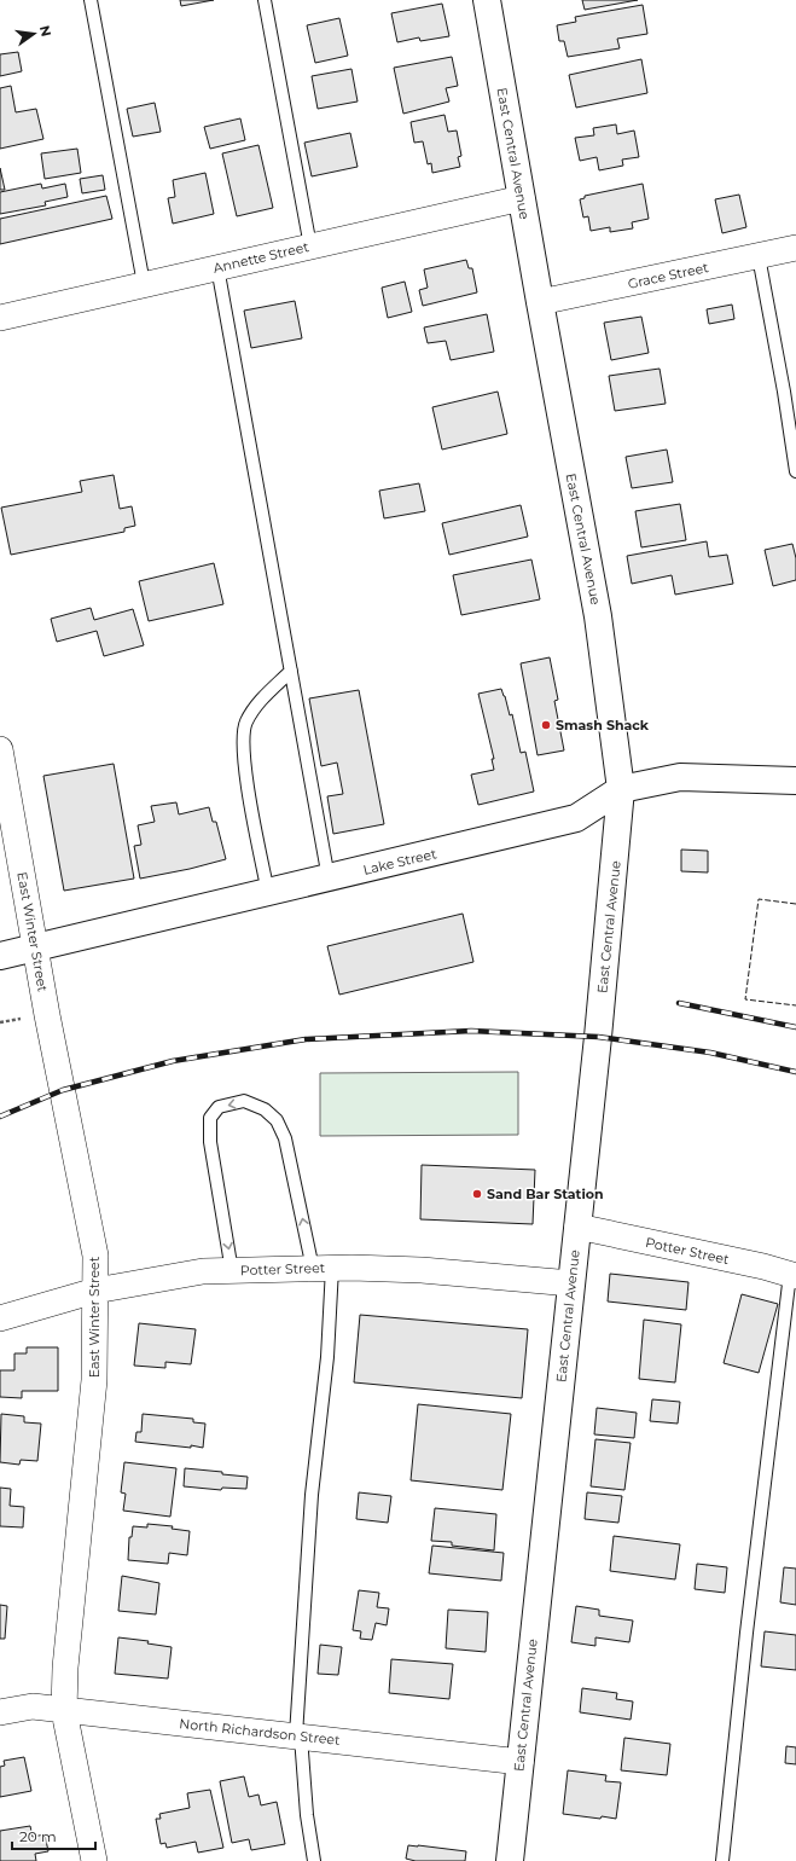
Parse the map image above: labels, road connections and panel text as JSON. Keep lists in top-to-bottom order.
{
  "streets": {
    "main road": ["East Central Avenue", "Lake Street"],
    "street": [
      "Annette Street",
      "Grace Street",
      "East Winter Street",
      "Potter Street",
      "North Richardson Street"
    ]
  },
  "crossings": [
    ["East Central Avenue", "Annette Street"],
    ["East Central Avenue", "Grace Street"],
    ["East Central Avenue", "Lake Street"],
    ["East Central Avenue", "Potter Street"],
    ["East Central Avenue", "North Richardson Street"],
    ["Lake Street", "East Winter Street"],
    ["East Winter Street", "Potter Street"],
    ["East Winter Street", "North Richardson Street"]
  ],
  "places": ["Smash Shack", "Sand Bar Station"],
  "scale_bar": "20 m",
  "north": "right"
}
